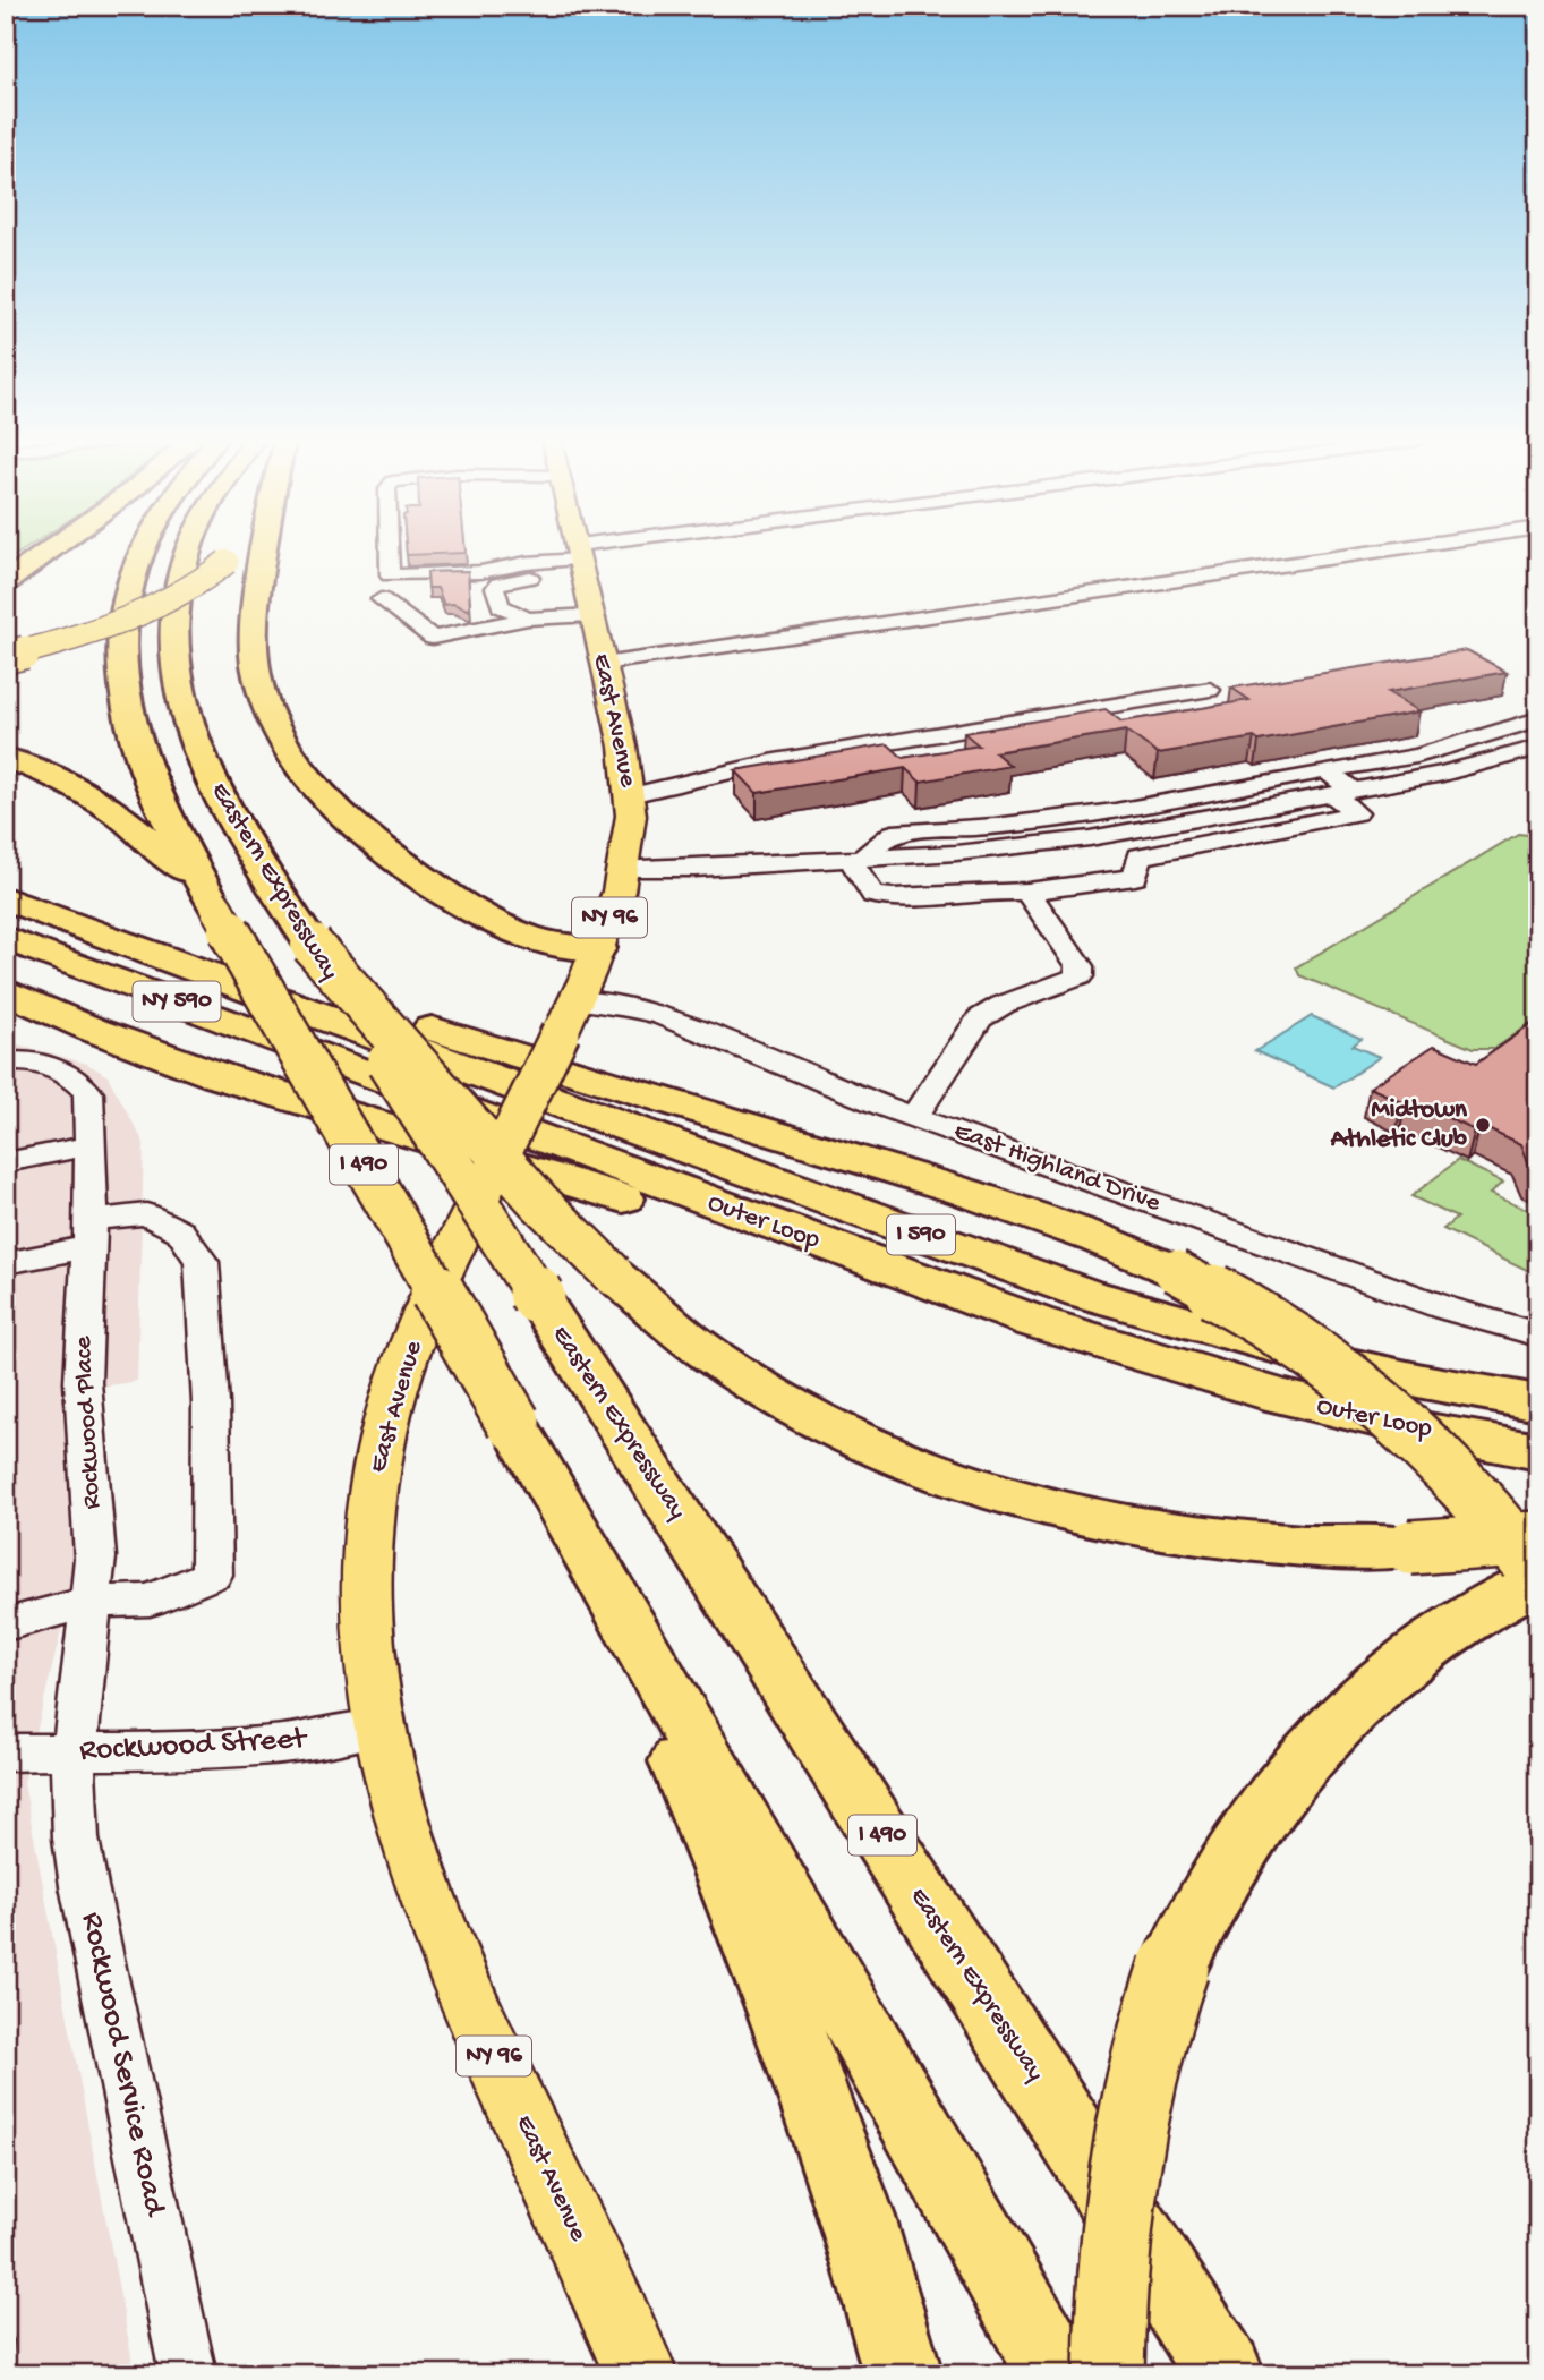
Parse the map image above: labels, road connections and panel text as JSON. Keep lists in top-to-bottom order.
{
  "streets": {
    "highway": [
      "Eastern Expressway",
      "NY 590",
      "I 490",
      "Outer Loop",
      "I 590"
    ],
    "main road": ["East Avenue", "NY 96"],
    "street": [
      "East Highland Drive",
      "Rockwood Place",
      "Rockwood Street",
      "Rockwood Service Road"
    ]
  },
  "crossings": [
    ["East Avenue", "East Highland Drive"],
    ["East Avenue", "Rockwood Street"],
    ["Rockwood Place", "Rockwood Street"],
    ["Rockwood Place", "Rockwood Service Road"],
    ["Rockwood Street", "Rockwood Service Road"]
  ],
  "places": ["Midtown Athletic Club"]
}
